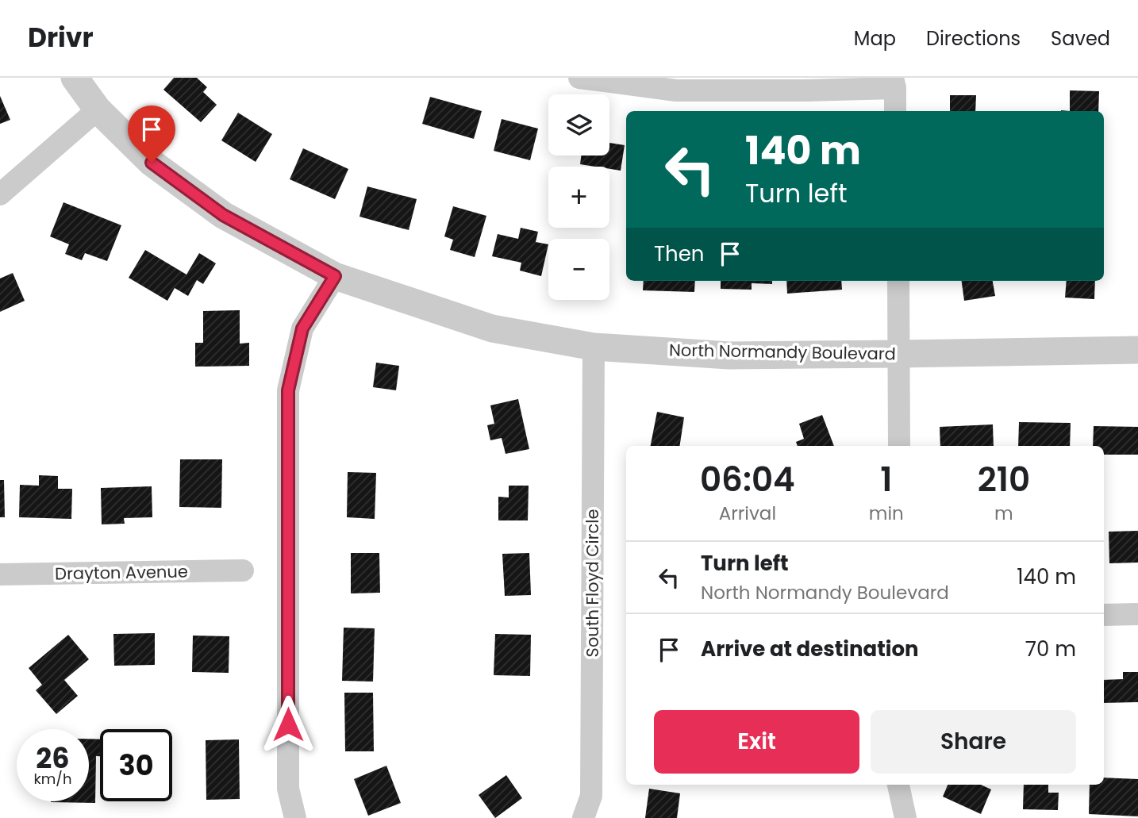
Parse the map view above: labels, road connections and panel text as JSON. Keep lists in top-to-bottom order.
{
  "streets": {
    "street": ["North Normandy Boulevard", "Drayton Avenue", "South Floyd Circle"]
  },
  "crossings": [
    ["North Normandy Boulevard", "South Floyd Circle"]
  ],
  "page": {
    "header": "Drivr",
    "nav": ["Map", "Directions", "Saved"],
    "map_buttons": ["+", "−"],
    "turn": ["140 m", "Turn left"],
    "then": "Then",
    "eta": [
      "06:04",
      "Arrival",
      "1",
      "min",
      "210",
      "m"
    ],
    "list": [
      {
        "name": "Turn left",
        "note": "North Normandy Boulevard",
        "value": "140 m"
      },
      {
        "name": "Arrive at destination",
        "value": "70 m"
      }
    ],
    "buttons": ["Exit", "Share"],
    "speed": "26 km/h",
    "limit": "30"
  }
}
